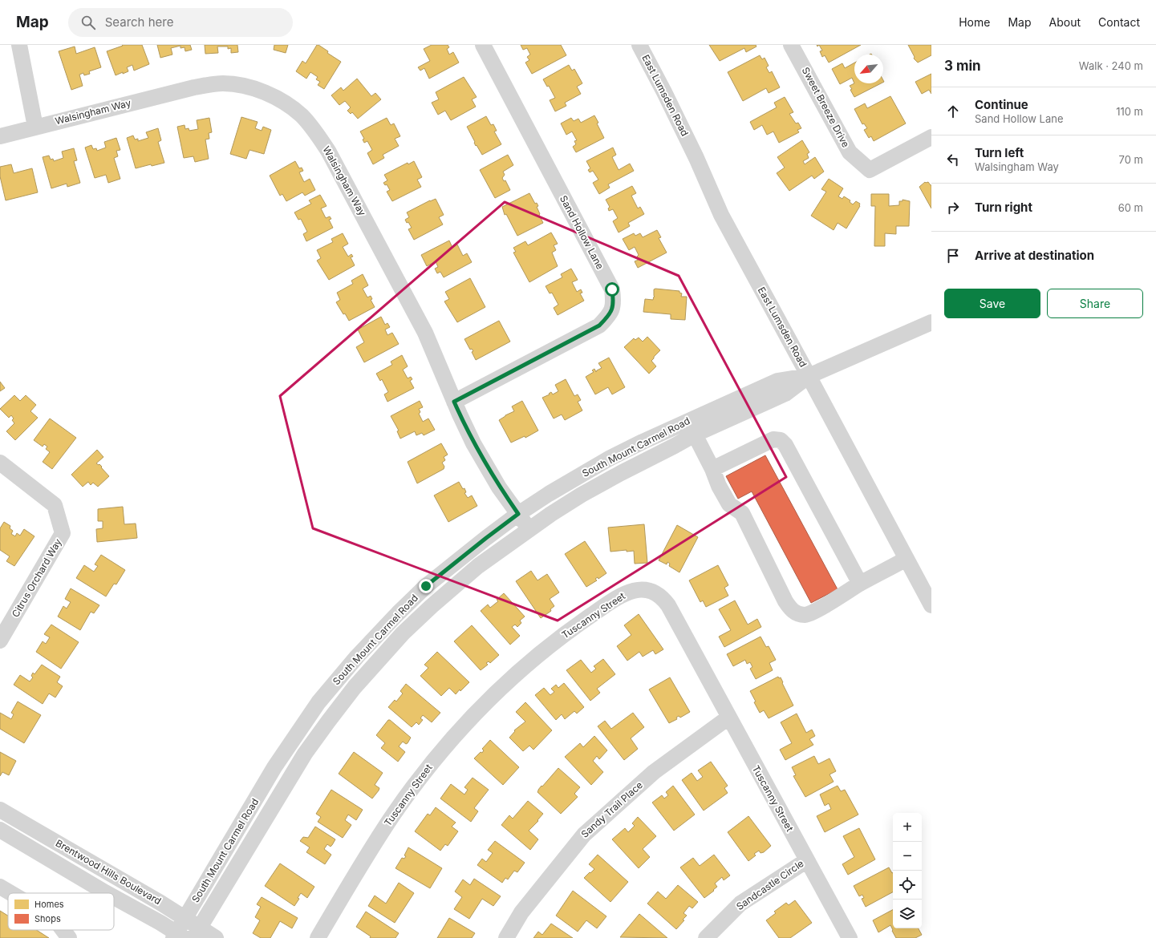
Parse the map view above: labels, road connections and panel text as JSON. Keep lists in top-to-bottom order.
{
  "streets": {
    "street": [
      "East Lumsden Road",
      "Sweet Breeze Drive",
      "Walsingham Way",
      "Sand Hollow Lane",
      "South Mount Carmel Road",
      "Citrus Orchard Way",
      "Tuscanny Street",
      "Sandy Trail Place",
      "Brentwood Hills Boulevard",
      "Sandcastle Circle"
    ]
  },
  "crossings": [
    ["East Lumsden Road", "South Mount Carmel Road"],
    ["Walsingham Way", "Sand Hollow Lane"],
    ["Walsingham Way", "South Mount Carmel Road"],
    ["South Mount Carmel Road", "Brentwood Hills Boulevard"],
    ["Tuscanny Street", "Sandy Trail Place"],
    ["Tuscanny Street", "Sandcastle Circle"]
  ],
  "legend": ["Homes", "Shops"],
  "north": "bottom left",
  "page": {
    "header": "Map",
    "search": "Search here",
    "nav": [
      "Home",
      "Map",
      "About",
      "Contact"
    ],
    "heading": ["3 min", "Walk · 240 m"],
    "list": [
      ["Continue", "Sand Hollow Lane", "110 m"],
      ["Turn left", "Walsingham Way", "70 m"],
      ["Turn right", "60 m"],
      "Arrive at destination"
    ],
    "buttons": ["Save", "Share"],
    "map_buttons": ["+", "−"]
  }
}
